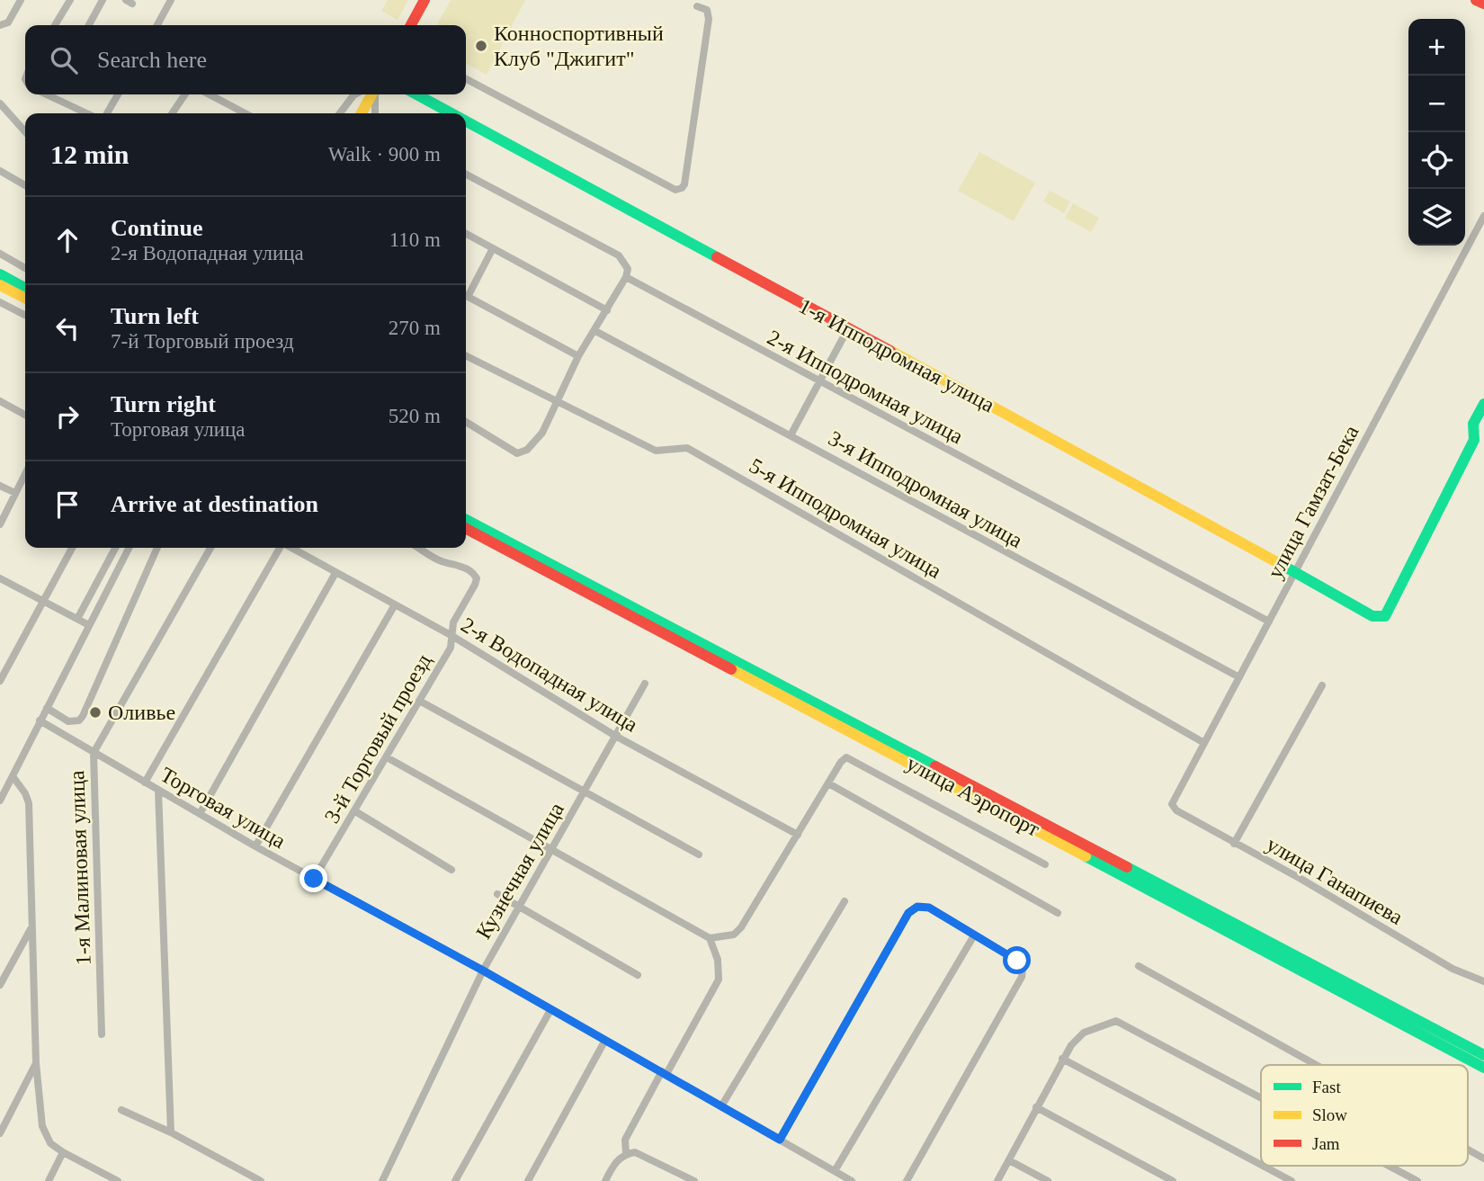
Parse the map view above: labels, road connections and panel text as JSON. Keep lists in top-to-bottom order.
{
  "streets": {
    "main road": ["1-я Ипподромная улица", "улица Аэропорт"],
    "street": [
      "2-я Ипподромная улица",
      "3-я Ипподромная улица",
      "улица Гамзат-Бека",
      "5-я Ипподромная улица",
      "2-я Водопадная улица",
      "3-й Торговый проезд",
      "Торговая улица",
      "1-я Малиновая улица",
      "Кузнечная улица",
      "улица Ганапиева"
    ]
  },
  "crossings": [
    ["1-я Ипподромная улица", "улица Гамзат-Бека"],
    ["2-я Ипподромная улица", "улица Гамзат-Бека"],
    ["3-я Ипподромная улица", "улица Гамзат-Бека"],
    ["улица Гамзат-Бека", "5-я Ипподромная улица"],
    ["улица Гамзат-Бека", "улица Ганапиева"],
    ["2-я Водопадная улица", "3-й Торговый проезд"],
    ["2-я Водопадная улица", "Кузнечная улица"],
    ["3-й Торговый проезд", "Торговая улица"],
    ["Торговая улица", "1-я Малиновая улица"],
    ["Торговая улица", "Кузнечная улица"]
  ],
  "places": ["Конноспортивный Клуб \"Джигит\"", "Оливье"],
  "legend": ["Fast", "Slow", "Jam"],
  "page": {
    "map_buttons": ["+", "−"],
    "search": "Search here",
    "heading": ["12 min", "Walk · 900 m"],
    "list": [
      ["Continue", "2-я Водопадная улица", "110 m"],
      ["Turn left", "7-й Торговый проезд", "270 m"],
      ["Turn right", "Торговая улица", "520 m"],
      "Arrive at destination"
    ]
  }
}
